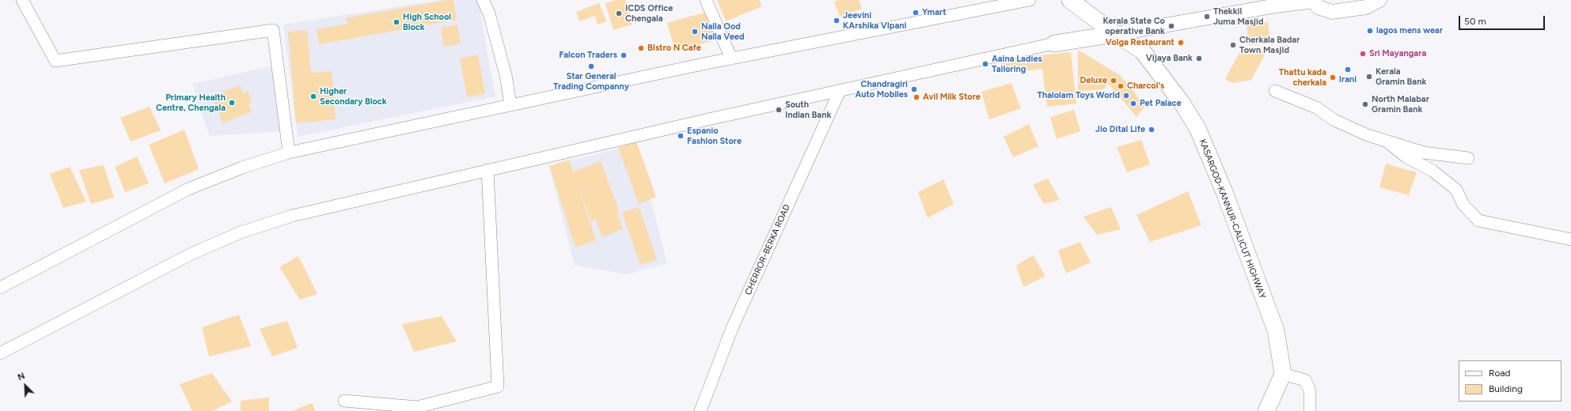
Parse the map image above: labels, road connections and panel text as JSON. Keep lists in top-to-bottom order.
{
  "streets": {
    "highway": ["KASARGOD-KANNUR-CALICUT HIGHWAY"],
    "street": ["CHERROR-BERKA ROAD"]
  },
  "places": [
    "Ymart",
    "ICDS Office Chengala",
    "Thekkil Juma Masjid",
    "Jeevini KArshika VIpani",
    "High School Block",
    "Kerala State Co operative Bank",
    "lagos mens wear",
    "Nalla Ood Nalla Veed",
    "Volga Restaurant",
    "Cherkala Badar Town Masjid",
    "BIstro N Cafe",
    "Sri Mayangara",
    "Falcon Traders",
    "Vijaya Bank",
    "Aaina Ladies Tailoring",
    "Star General Trading Companny",
    "Irani",
    "Kerala Gramin Bank",
    "Thattu kada cherkala",
    "Deluxe",
    "Charcol's",
    "Chandragiri Auto Mobiles",
    "Thalolam Toys World",
    "Higher Secondary Block",
    "Avil Milk Store",
    "Primary Health Centre, Chengala",
    "Pet Palace",
    "North Malabar Gramin Bank",
    "South Indian Bank",
    "Jio Dital Life",
    "Espanio Fashion Store"
  ],
  "legend": ["Road", "Building"],
  "scale_bar": "50 m",
  "north": "top left"
}
